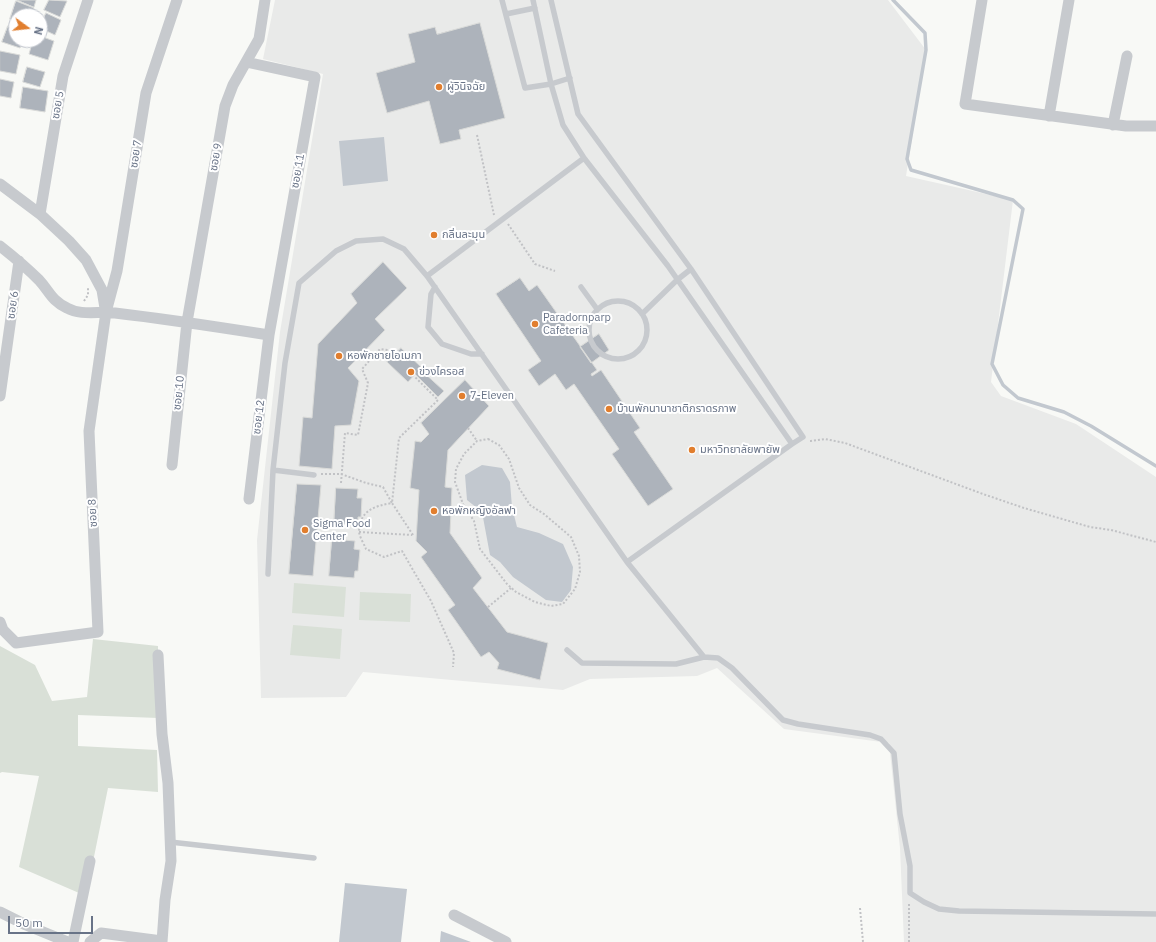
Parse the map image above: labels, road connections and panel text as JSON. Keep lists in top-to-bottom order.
{
  "streets": {
    "street": [
      "ซอย 5",
      "ซอย 7",
      "ซอย 9",
      "ซอย 11",
      "ซอย 6",
      "ซอย 10",
      "ซอย 12",
      "ซอย 8"
    ]
  },
  "crossings": [
    ["ซอย 7", "ซอย 8"],
    ["ซอย 9", "ซอย 11"],
    ["ซอย 9", "ซอย 10"],
    ["ซอย 11", "ซอย 12"]
  ],
  "places": [
    "ผัูวินิจฉัย",
    "กลิ่นละมุน",
    "Paradornparp Cafeteria",
    "หอพักชายโอเมกา",
    "ข่วงไครอส",
    "7-Eleven",
    "บ้านพักนานาชาติภราดรภาพ",
    "มหาวิทยาลัยพายัพ",
    "หอพักหญิงอัลฟา",
    "Sigma Food Center"
  ],
  "scale_bar": "50 m",
  "north": "right"
}
